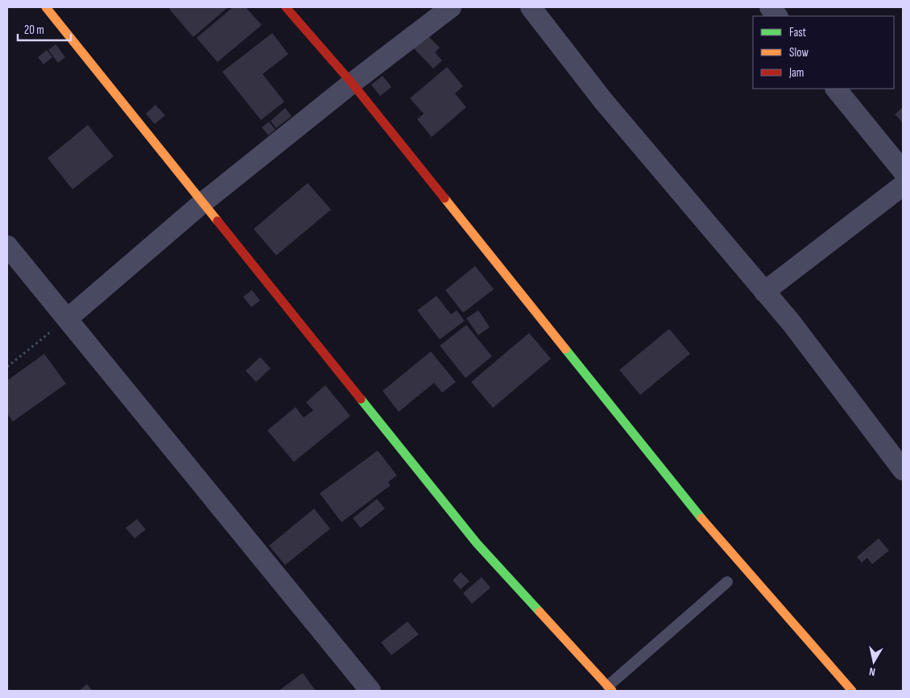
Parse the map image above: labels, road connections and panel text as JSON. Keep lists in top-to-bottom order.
{
  "legend": ["Fast", "Slow", "Jam"],
  "scale_bar": "20 m",
  "north": "bottom"
}
